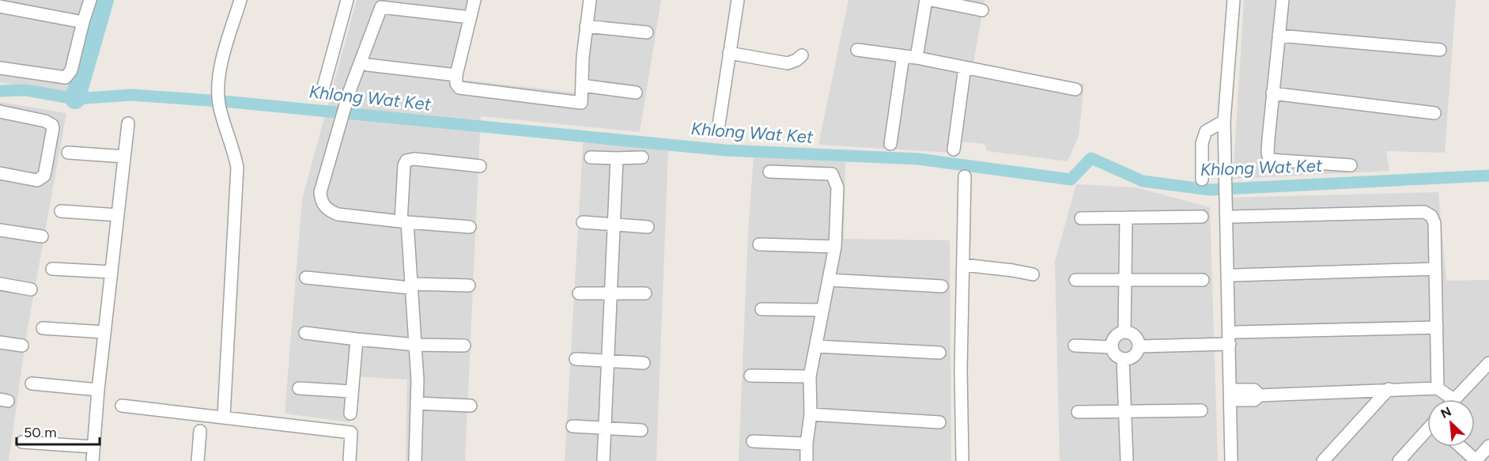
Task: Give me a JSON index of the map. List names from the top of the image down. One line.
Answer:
{"water":["Khlong Wat Ket"],"scale_bar":"50 m","north":"top left"}
